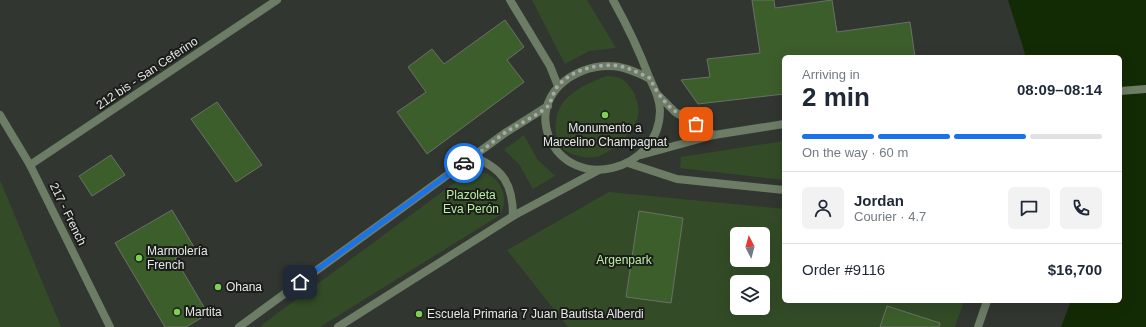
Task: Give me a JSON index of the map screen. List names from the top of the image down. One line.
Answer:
{"streets":{"street":["212 bis - San Ceferino","217 - French"]},"crossings":[["212 bis - San Ceferino","217 - French"]],"parks":["Plazoleta Eva Perón","Argenpark"],"places":["Monumento a Marcelino Champagnat","Marmolería French","Ohana","Martita","Escuela Primaria 7 Juan Bautista Alberdi"],"north":"top","page":{"heading":["2 min","Arriving in","08:09–08:14"],"panel":["Jordan","Courier · 4.7","Order #9116","$16,700"],"bar":"On the way · 60 m"}}
